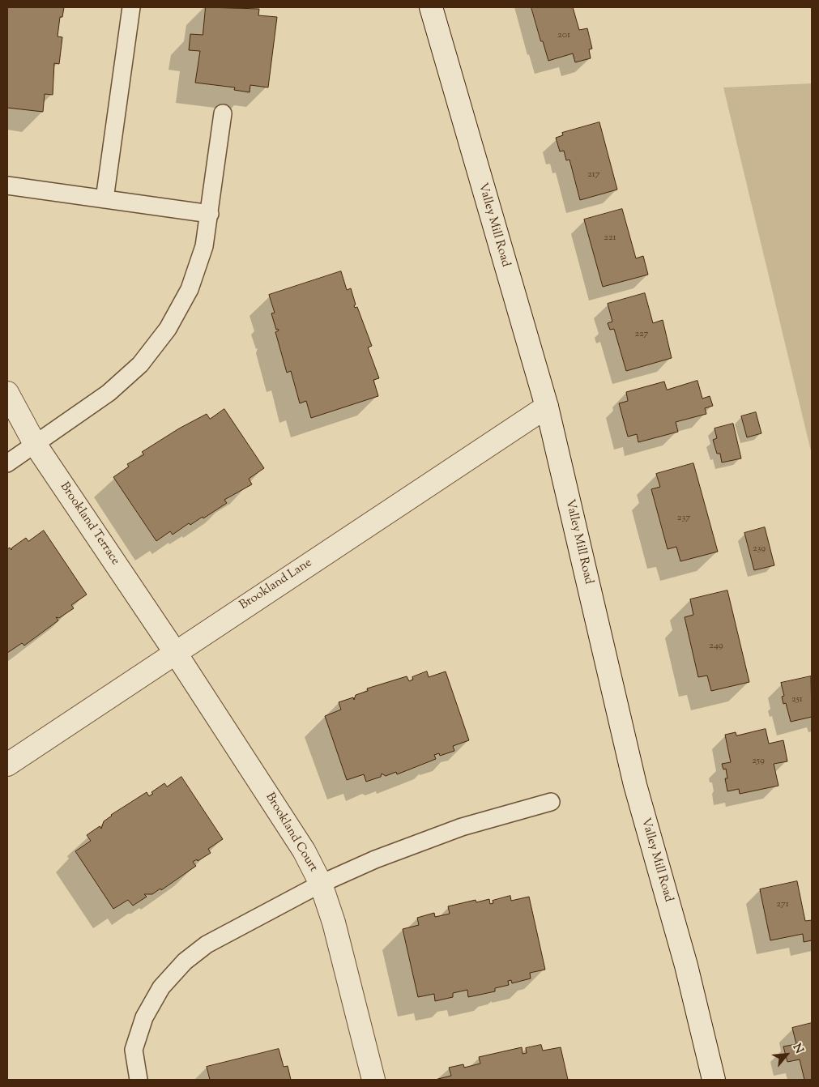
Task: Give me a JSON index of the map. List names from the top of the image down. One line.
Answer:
{"streets":{"street":["Valley Mill Road","Brookland Terrace","Brookland Lane","Brookland Court"]},"crossings":[["Valley Mill Road","Brookland Lane"],["Brookland Terrace","Brookland Lane"],["Brookland Terrace","Brookland Court"],["Brookland Lane","Brookland Court"]],"house_numbers":["201","217","221","227","237","239","249","251","259","271"],"north":"top right"}
